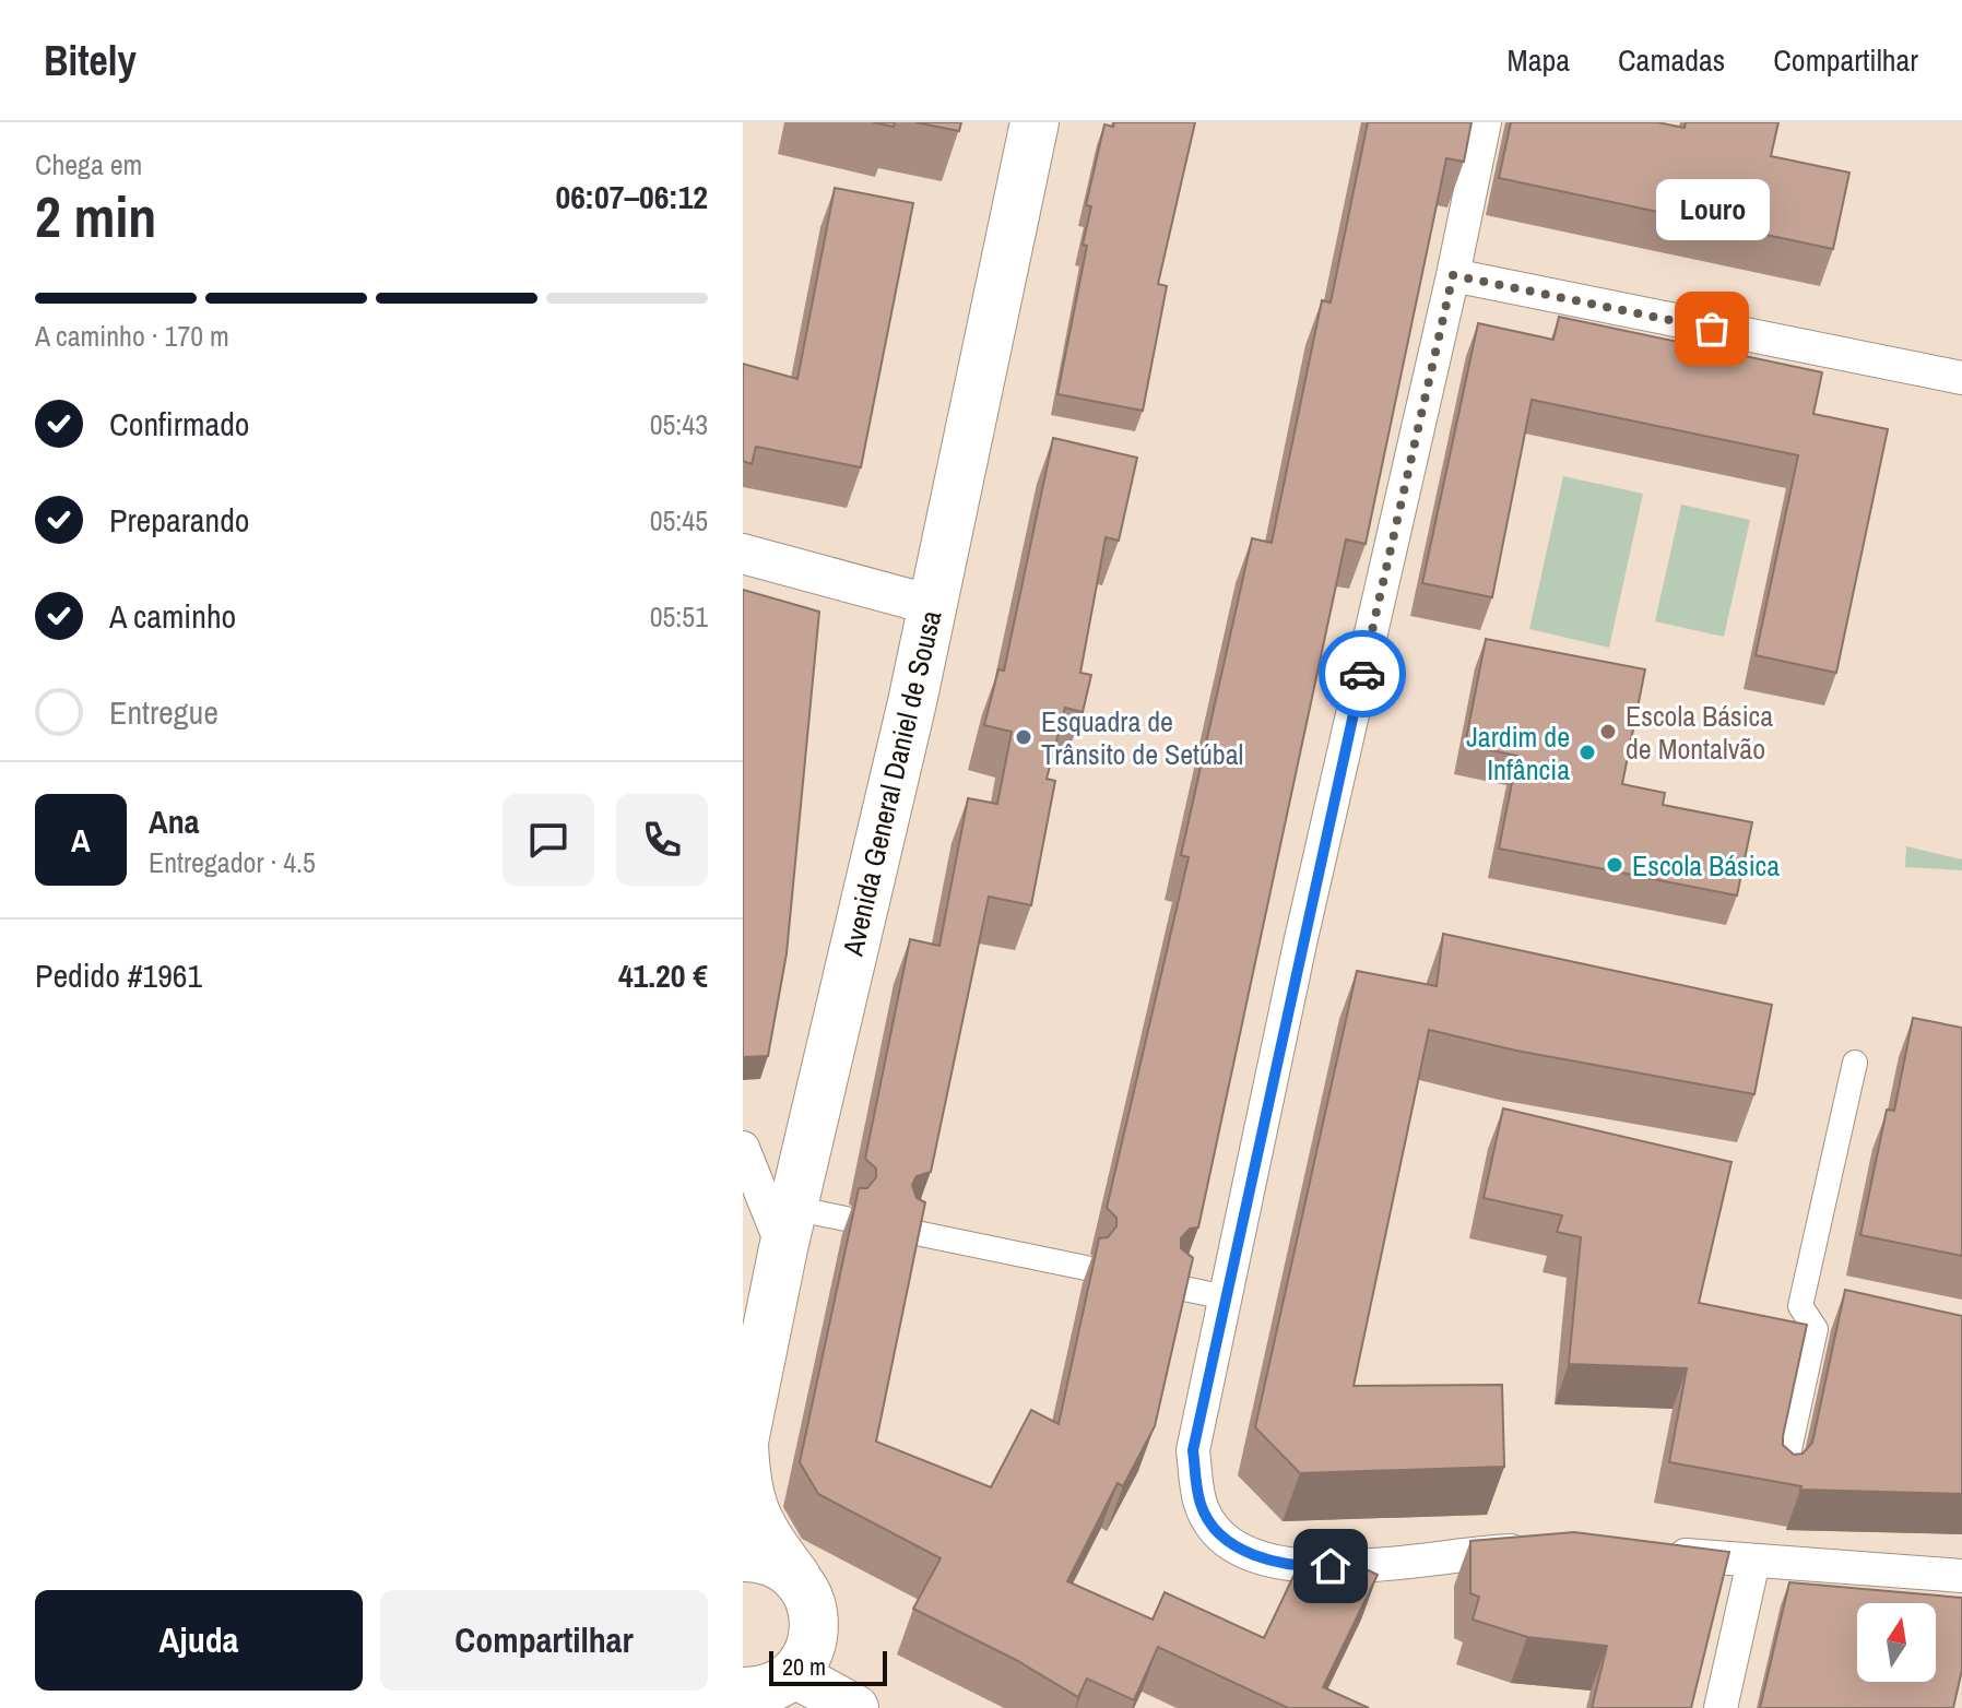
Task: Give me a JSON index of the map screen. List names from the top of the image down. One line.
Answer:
{"streets":{"main road":["Avenida General Daniel de Sousa"]},"places":["Louro","Escola Básica de Montalvão","Esquadra de Trânsito de Setúbal","Jardim de Infância","Escola Básica"],"scale_bar":"20 m","north":"top","page":{"header":"Bitely","nav":["Mapa","Camadas","Compartilhar"],"heading":["2 min","Chega em","06:07–06:12"],"panel":["Ana","Entregador · 4.5","Pedido #1961","41.20 €"],"bubble":"Louro","bar":"A caminho · 170 m","list":[["Confirmado","05:43"],["Preparando","05:45"],["A caminho","05:51"],"Entregue"],"round":"A","buttons":["Ajuda","Compartilhar"],"scale":"20 m"}}
